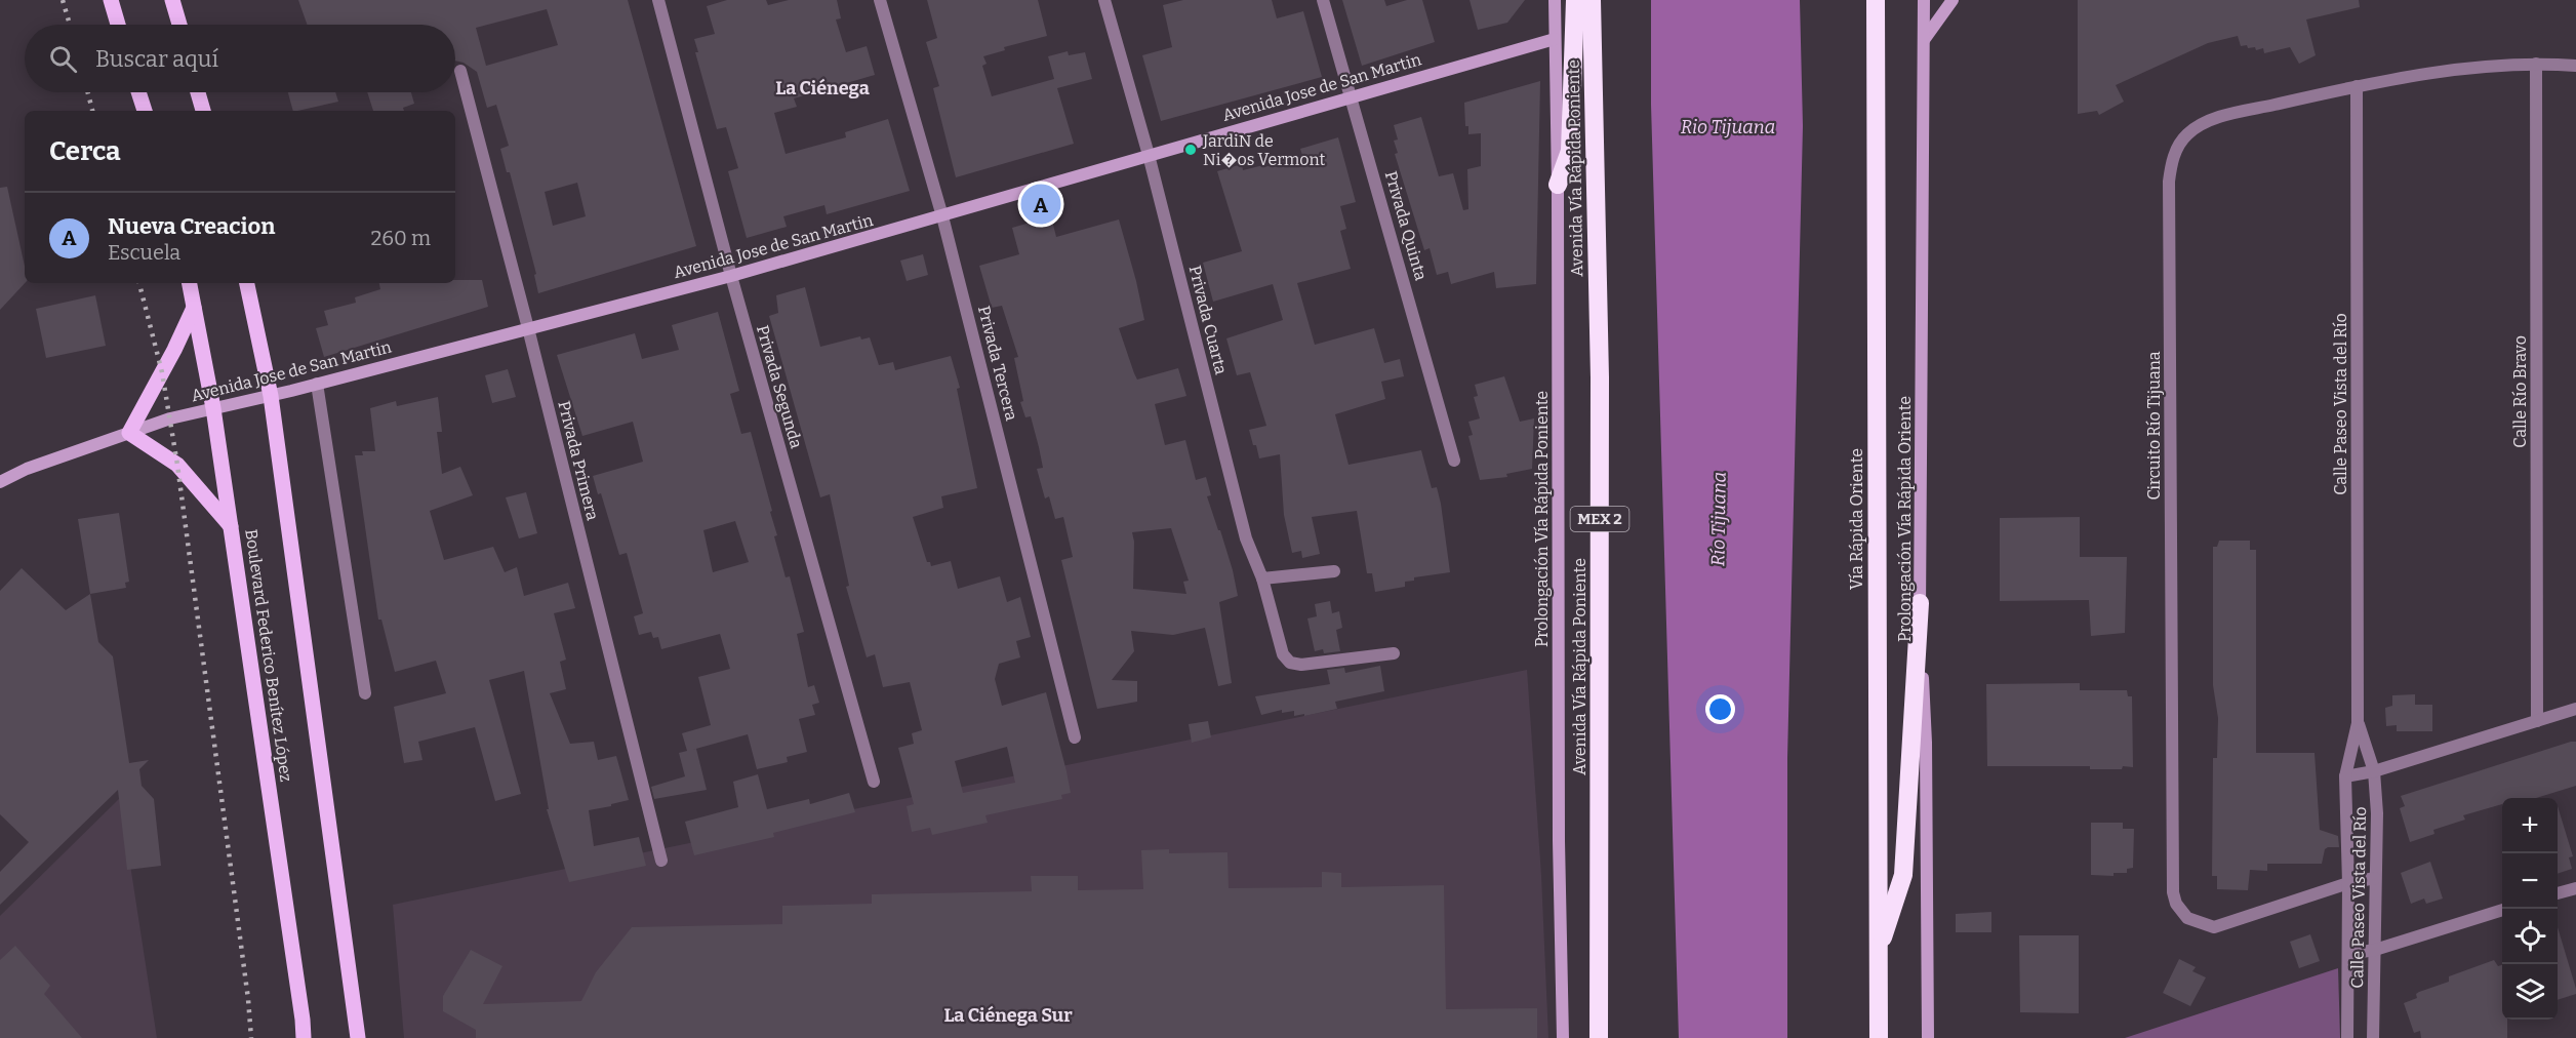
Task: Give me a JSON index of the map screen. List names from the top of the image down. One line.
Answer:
{"streets":{"highway":["Avenida Vía Rápida Poniente","MEX 2","Vía Rápida Oriente"],"main road":["Avenida Jose de San Martin","Prolongación Vía Rápida Poniente","Prolongación Vía Rápida Oriente","Boulevard Federico Benítez López"],"street":["Privada Quinta","Privada Cuarta","Privada Tercera","Privada Segunda","Calle Río Bravo","Calle Paseo Vista del Río","Circuito Río Tijuana","Privada Primera"]},"crossings":[["Avenida Jose de San Martin","Privada Quinta"],["Avenida Jose de San Martin","Privada Cuarta"],["Avenida Jose de San Martin","Privada Tercera"],["Avenida Jose de San Martin","Privada Segunda"],["Avenida Jose de San Martin","Privada Primera"],["Avenida Jose de San Martin","Prolongación Vía Rápida Poniente"],["Avenida Jose de San Martin","Boulevard Federico Benítez López"],["Calle Río Bravo","Circuito Río Tijuana"],["Calle Paseo Vista del Río","Circuito Río Tijuana"]],"districts":["La Ciénega","La Ciénega Sur"],"water":["Rio Tijuana","Río Tijuana"],"places":["JardiN de Ni�os Vermont"],"page":{"search":"Buscar aquí","heading":"Cerca","pins":"A","list":[{"mark":"A","name":"Nueva Creacion","note":"Escuela","value":"260 m"}],"map_buttons":["+","−"]}}
